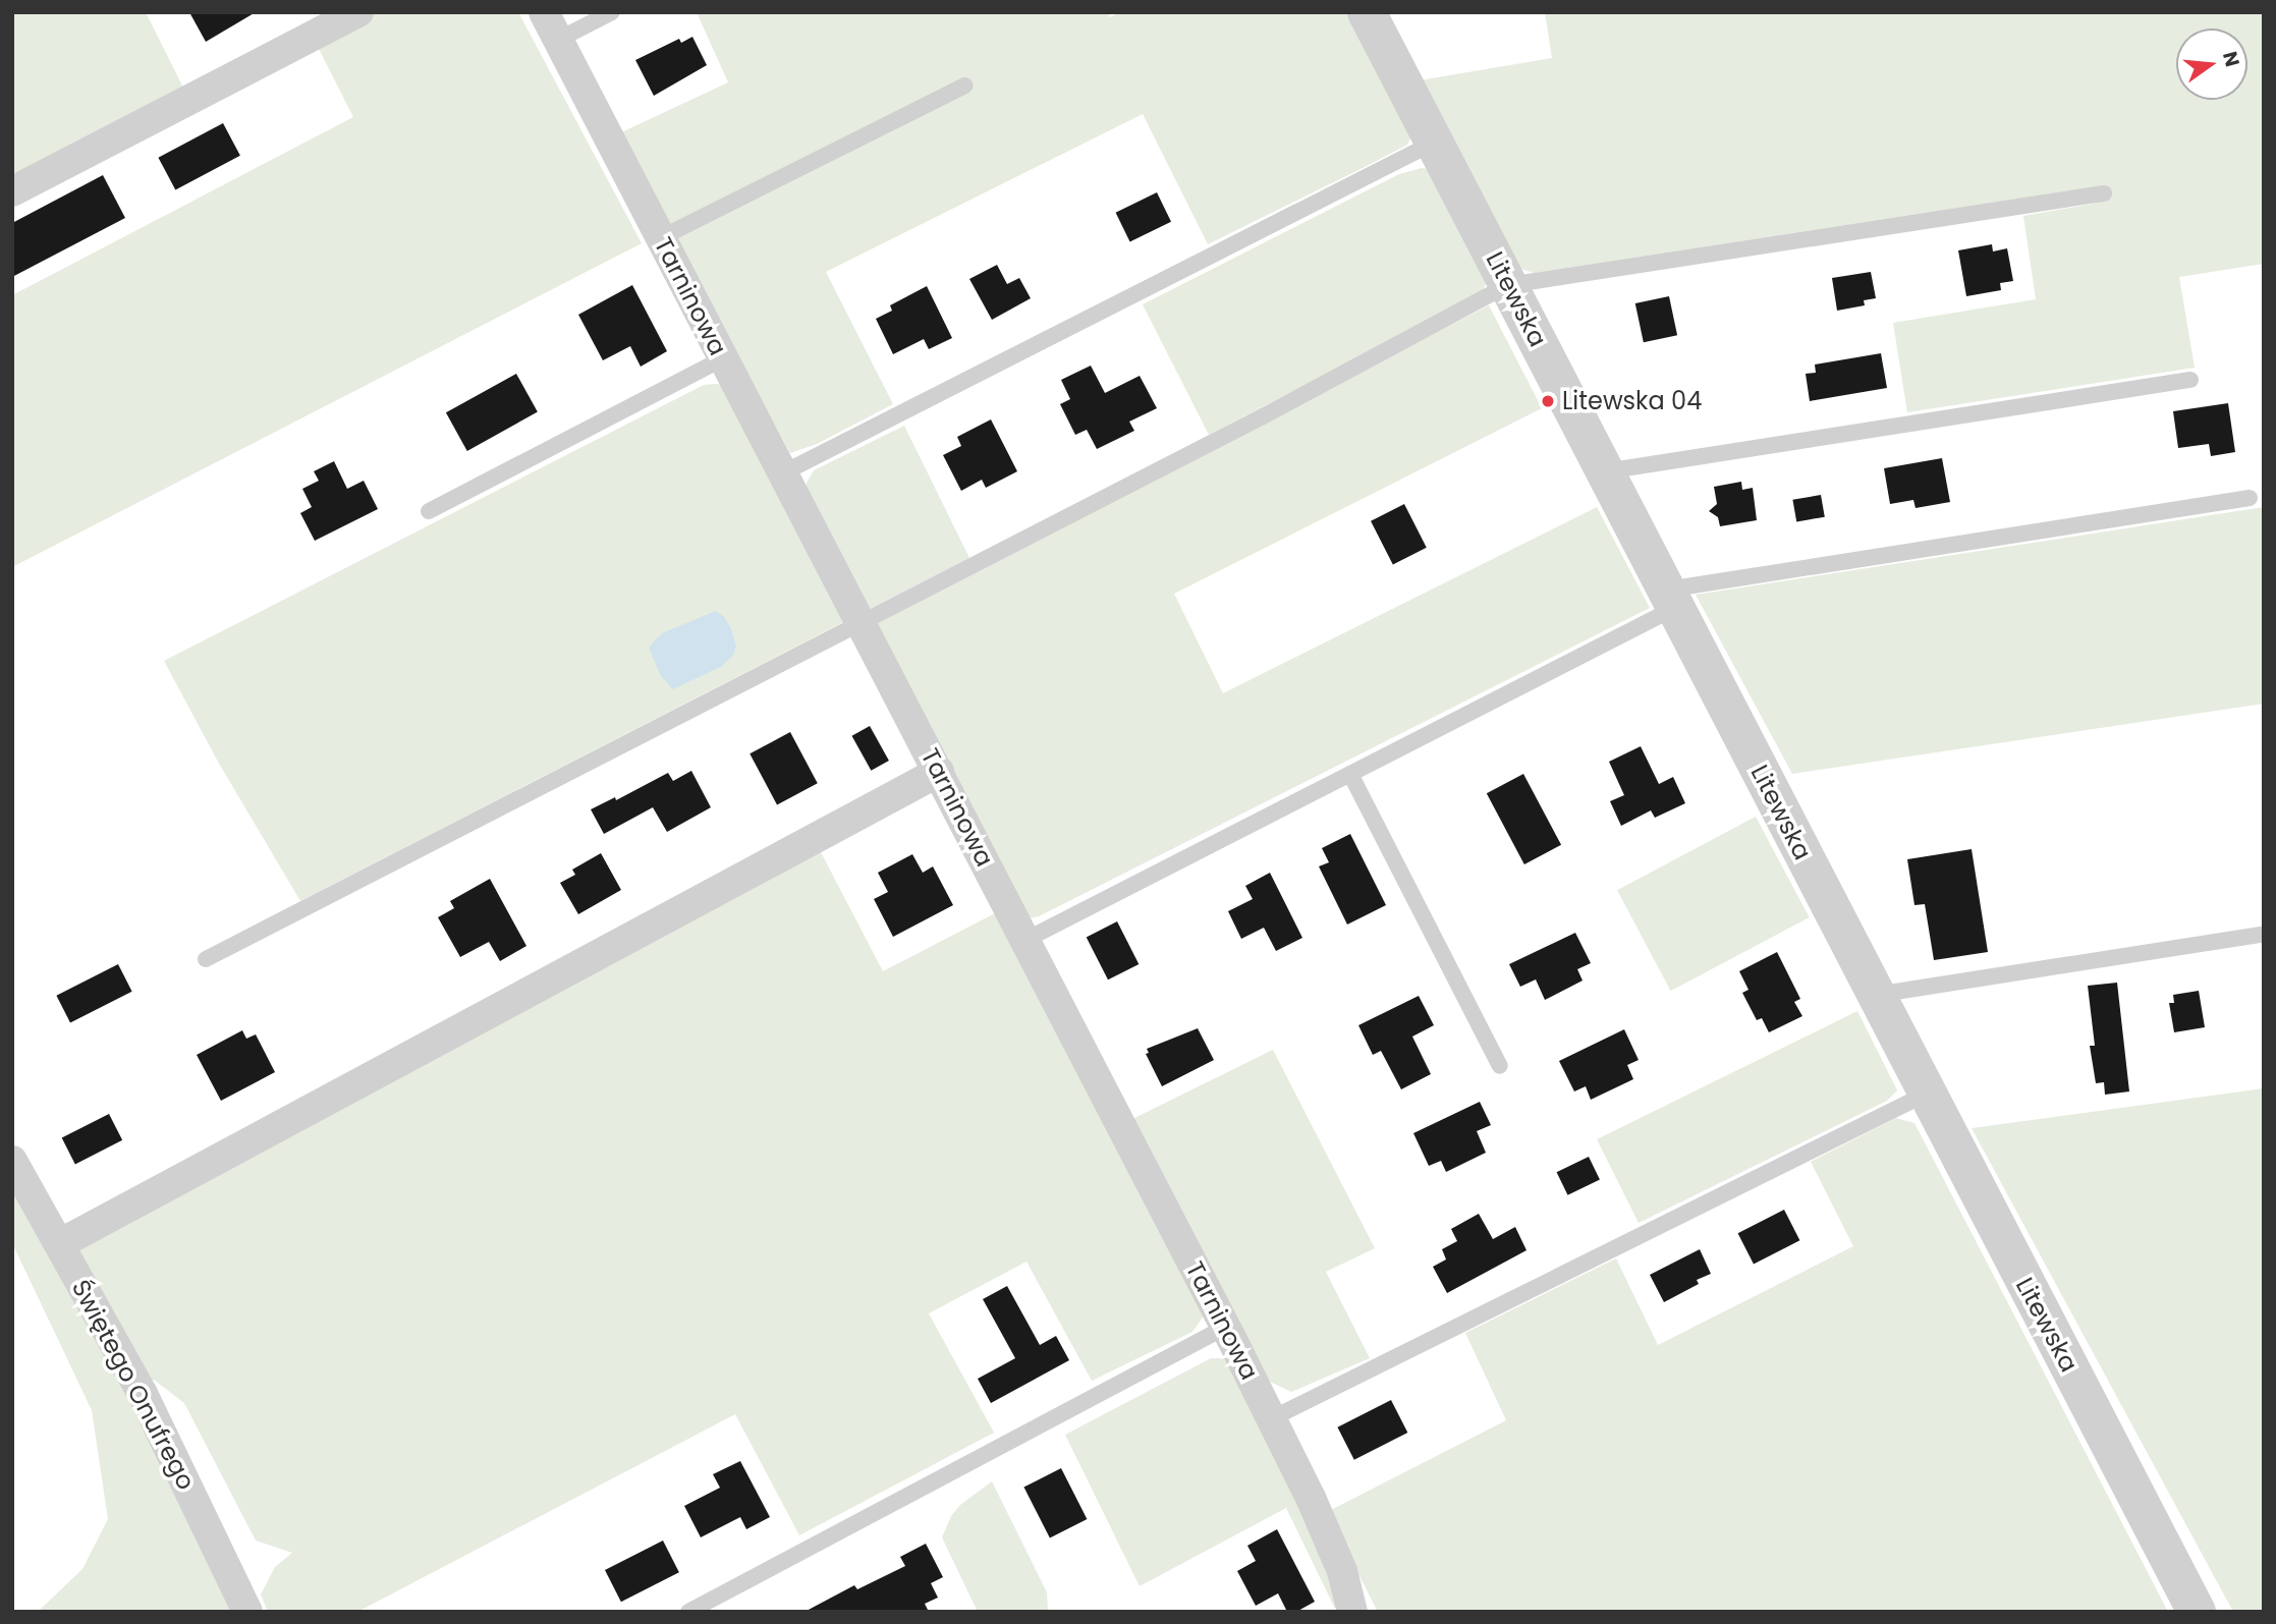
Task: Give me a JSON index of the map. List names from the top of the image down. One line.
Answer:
{"streets":{"street":["Tarninowa","Litewska","Świętego Onufrego"]},"places":["Litewska 04"],"north":"right"}
